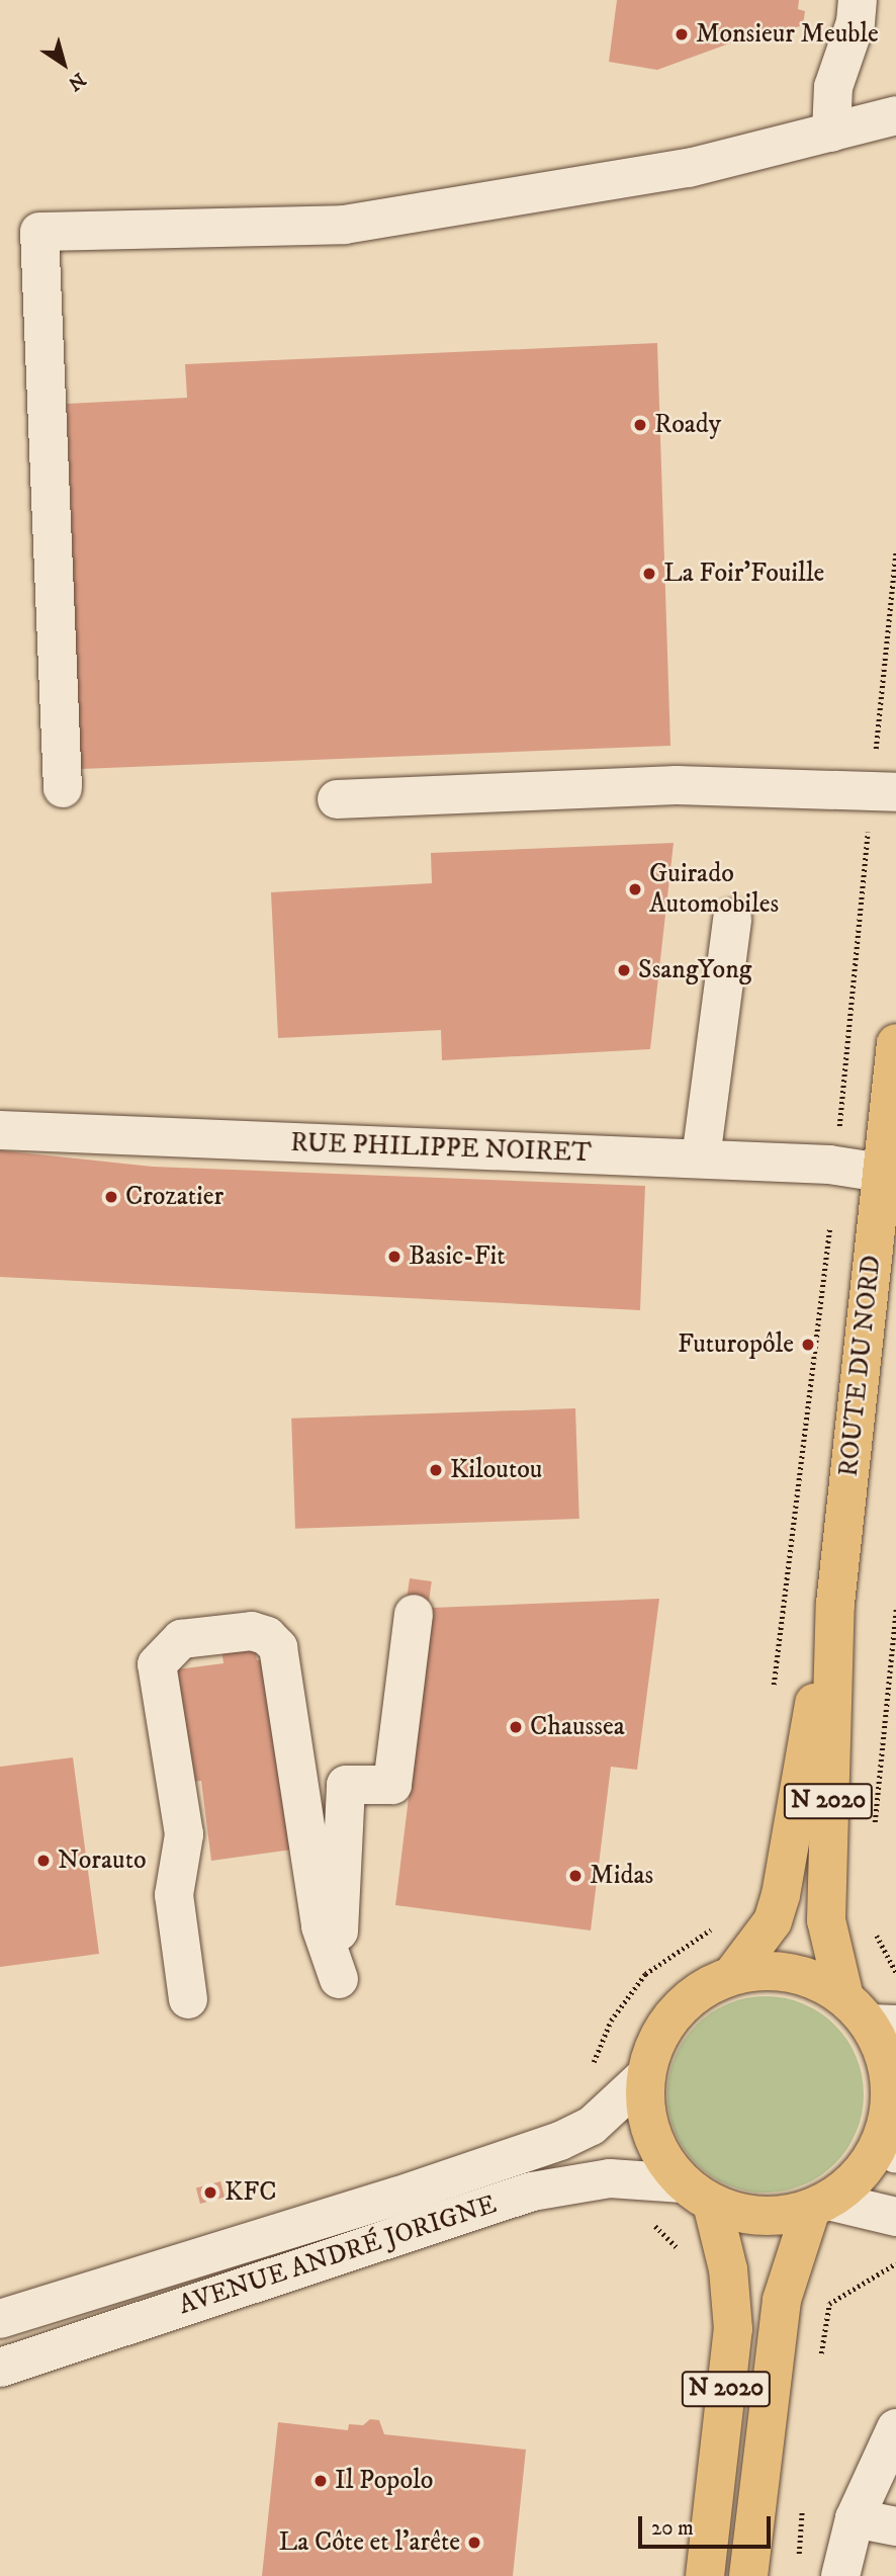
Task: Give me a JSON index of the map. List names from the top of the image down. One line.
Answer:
{"streets":{"main road":["ROUTE DU NORD","N 2020"],"street":["RUE PHILIPPE NOIRET","AVENUE ANDRÉ JORIGNE"]},"crossings":[["RUE PHILIPPE NOIRET","ROUTE DU NORD"],["ROUTE DU NORD","N 2020"],["ROUTE DU NORD","AVENUE ANDRÉ JORIGNE"],["N 2020","AVENUE ANDRÉ JORIGNE"]],"places":["Monsieur Meuble","Roady","La Foir'Fouille","Guirado Automobiles","SsangYong","Crozatier","Basic-Fit","Futuropôle","Kiloutou","Chaussea","Norauto","Midas","KFC","Il Popolo","La Côte et l'arête"],"scale_bar":"20 m","north":"bottom right"}
